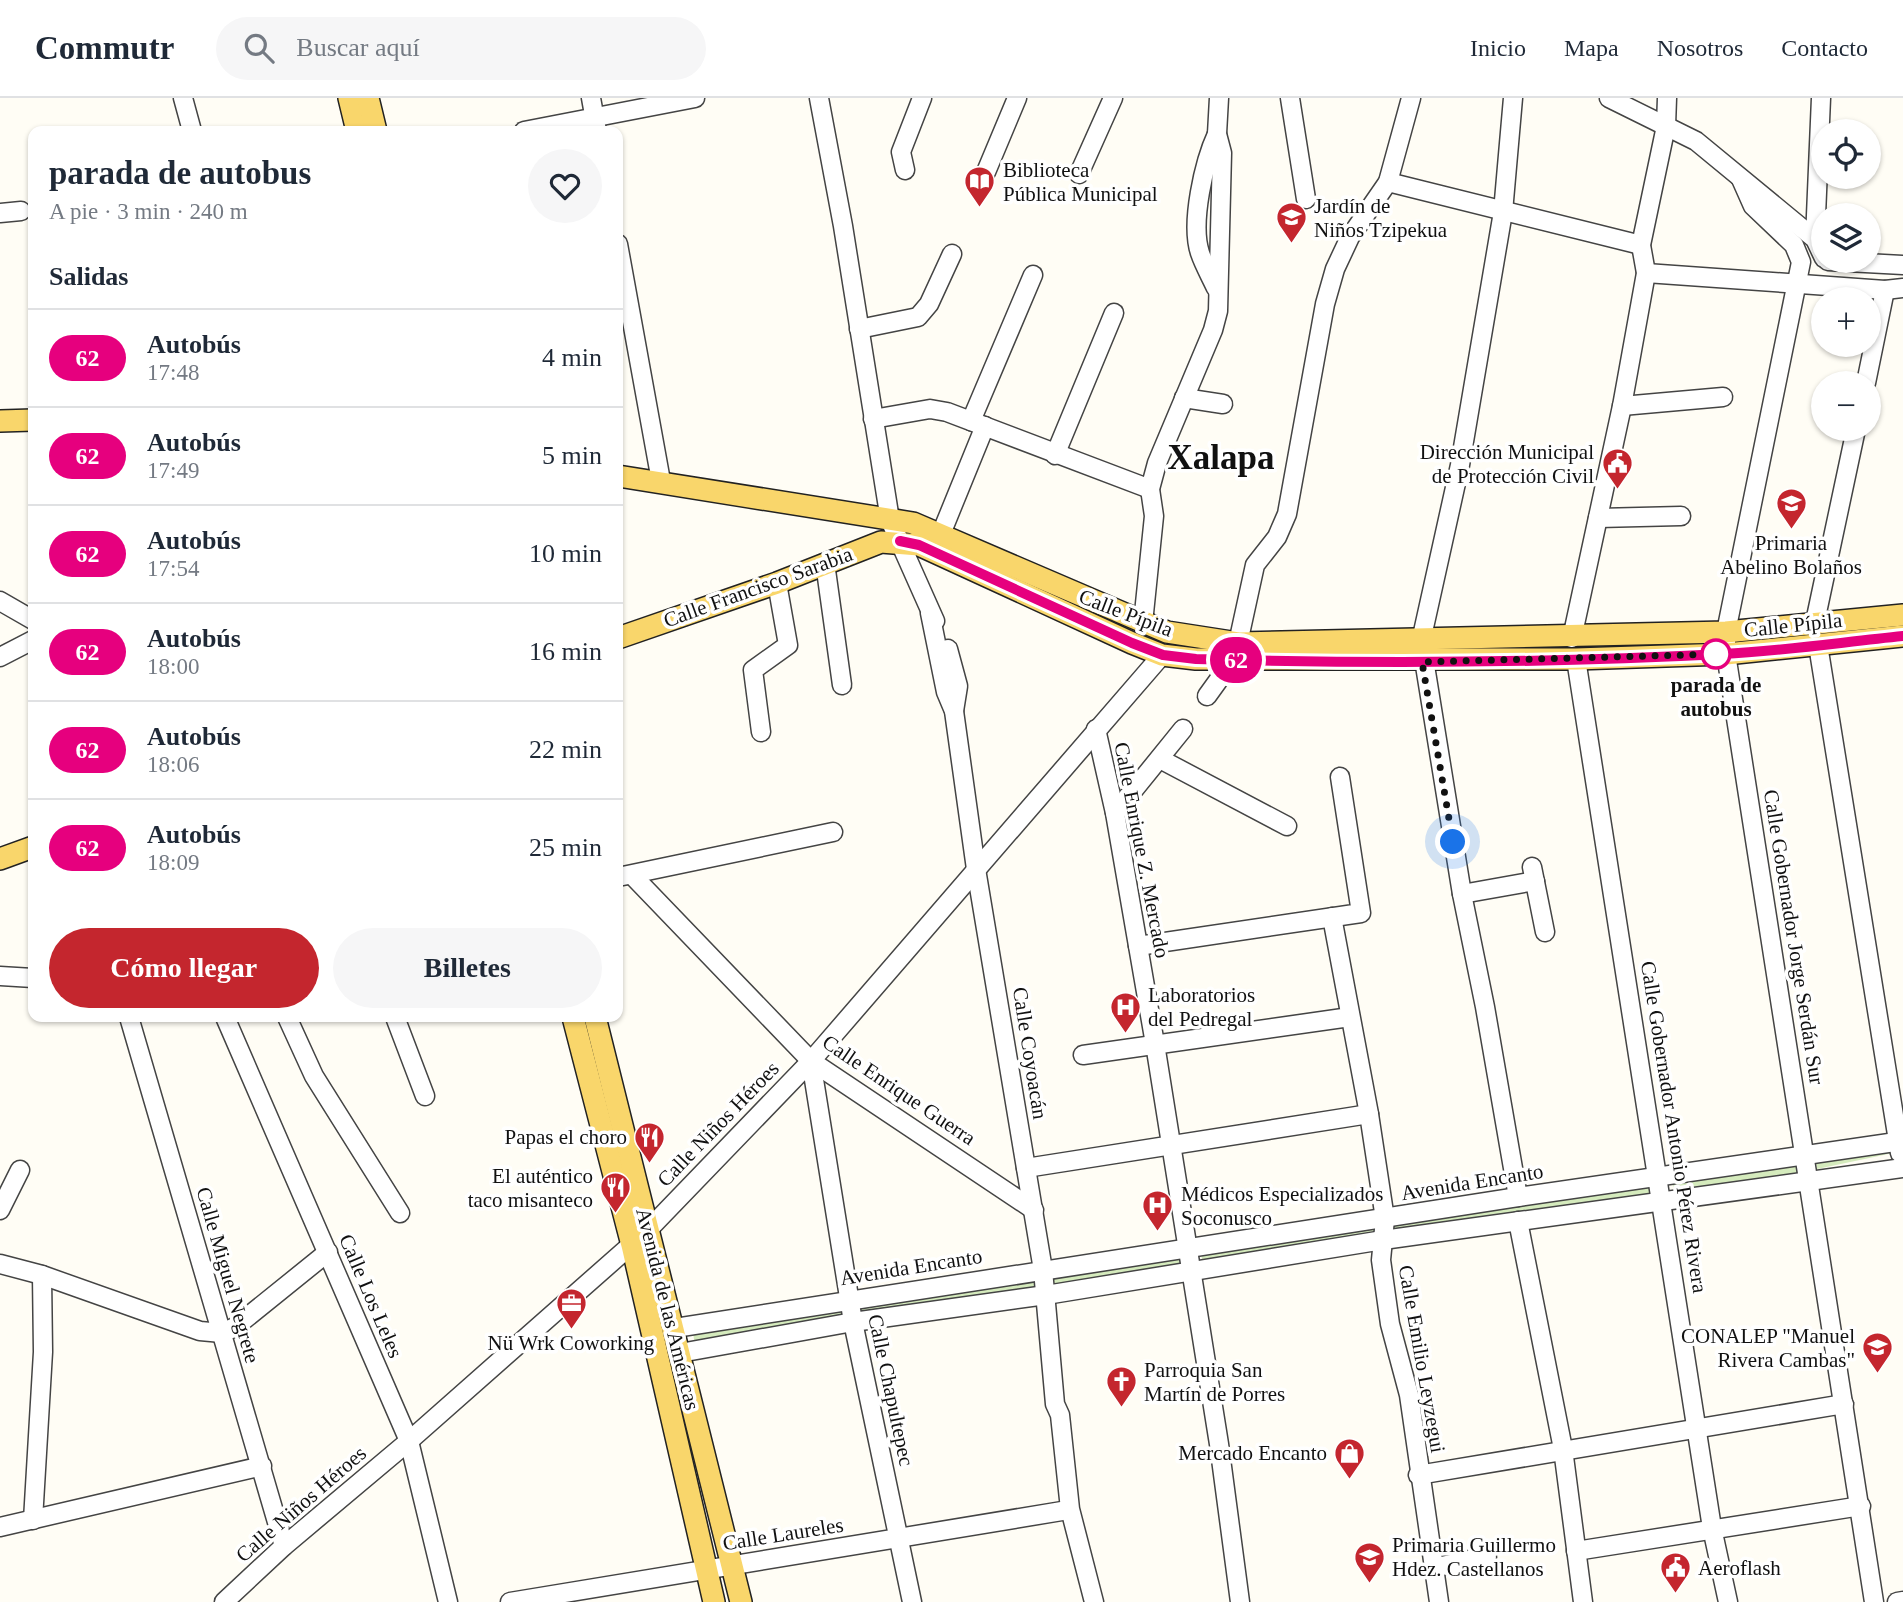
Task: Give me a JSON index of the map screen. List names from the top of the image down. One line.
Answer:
{"streets":{"main road":["Calle Francisco Sarabia","Calle Pípila","Avenida de las Américas"],"street":["Calle Enrique Z. Mercado","Calle Gobernador Jorge Serdán Sur","Calle Coyoacán","Calle Enrique Guerra","Calle Niños Héroes","Calle Gobernador Antonio Pérez Rivera","Avenida Encanto","Calle Miguel Negrete","Calle Los Leles","Calle Emilio Leyzegui","Calle Chapultepec","Calle Laureles"]},"crossings":[["Calle Francisco Sarabia","Calle Pípila"],["Calle Francisco Sarabia","Calle Coyoacán"],["Calle Pípila","Calle Gobernador Jorge Serdán Sur"],["Calle Pípila","Calle Coyoacán"],["Calle Pípila","Calle Niños Héroes"],["Calle Pípila","Calle Gobernador Antonio Pérez Rivera"],["Calle Enrique Z. Mercado","Calle Niños Héroes"],["Calle Enrique Z. Mercado","Avenida Encanto"],["Calle Gobernador Jorge Serdán Sur","Avenida Encanto"],["Calle Coyoacán","Calle Enrique Guerra"],["Calle Coyoacán","Calle Niños Héroes"],["Calle Coyoacán","Avenida Encanto"],["Calle Coyoacán","Calle Laureles"],["Calle Enrique Guerra","Calle Niños Héroes"],["Calle Enrique Guerra","Calle Chapultepec"],["Calle Niños Héroes","Calle Miguel Negrete"],["Calle Niños Héroes","Calle Los Leles"],["Calle Niños Héroes","Avenida de las Américas"],["Calle Niños Héroes","Calle Chapultepec"],["Calle Gobernador Antonio Pérez Rivera","Avenida Encanto"],["Avenida Encanto","Avenida de las Américas"],["Avenida Encanto","Calle Emilio Leyzegui"],["Avenida Encanto","Calle Chapultepec"],["Avenida de las Américas","Calle Laureles"],["Calle Chapultepec","Calle Laureles"]],"districts":["Xalapa"],"places":{"library":["Biblioteca Pública Municipal"],"school or university":["Jardín de Niños Tzipekua","Primaria Abelino Bolaños","CONALEP \"Manuel Rivera Cambas\"","Primaria Guillermo Hdez. Castellanos"],"public building":["Dirección Municipal de Protección Civil","Aeroflash"],"other":["parada de autobus"],"hospital":["Laboratorios del Pedregal","Médicos Especializados Soconusco"],"restaurant":["Papas el choro","El auténtico taco misanteco"],"office":["Nü Wrk Coworking"],"church":["Parroquia San Martín de Porres"],"shop":["Mercado Encanto"]},"lines":["bus line 62"],"page":{"header":"Commutr","search":"Buscar aquí","nav":["Inicio","Mapa","Nosotros","Contacto"],"on_map":"62","map_buttons":["+","−"],"heading":[["parada de autobus","A pie · 3 min · 240 m"],"Salidas"],"list":[{"mark":"62","name":"Autobús","note":"17:48","value":"4 min"},{"mark":"62","name":"Autobús","note":"17:49","value":"5 min"},{"mark":"62","name":"Autobús","note":"17:54","value":"10 min"},{"mark":"62","name":"Autobús","note":"18:00","value":"16 min"},{"mark":"62","name":"Autobús","note":"18:06","value":"22 min"},{"mark":"62","name":"Autobús","note":"18:09","value":"25 min"}],"buttons":["Cómo llegar","Billetes"]}}
